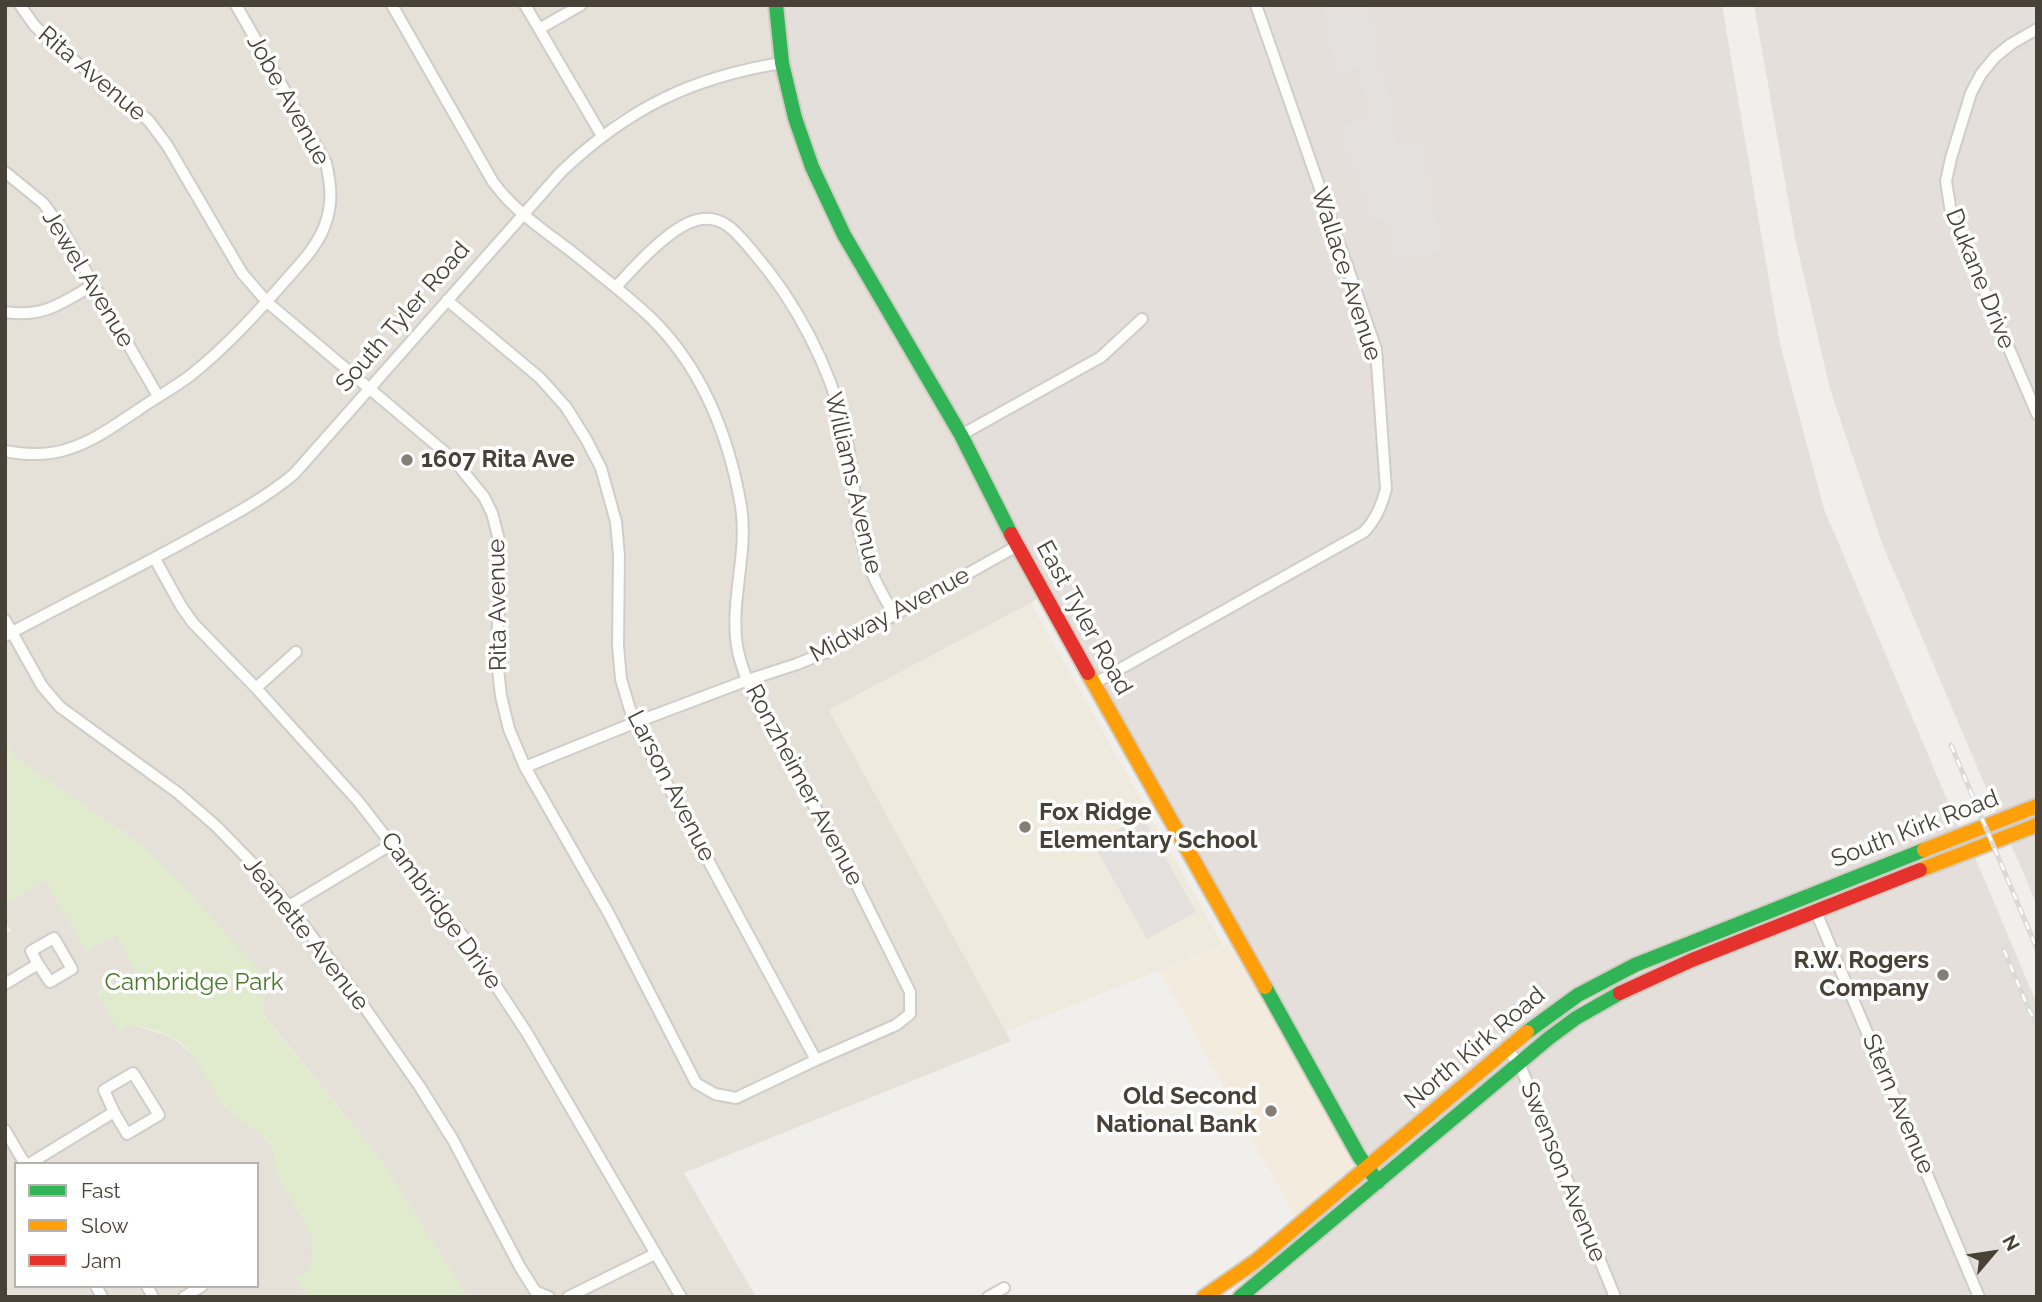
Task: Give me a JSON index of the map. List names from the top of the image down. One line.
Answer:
{"streets":{"main road":["East Tyler Road","South Kirk Road","North Kirk Road"],"street":["Rita Avenue","Jobe Avenue","Wallace Avenue","Jewel Avenue","Dukane Drive","South Tyler Road","Williams Avenue","Midway Avenue","Ronzheimer Avenue","Larson Avenue","Cambridge Drive","Jeanette Avenue","Stern Avenue","Swenson Avenue"]},"crossings":[["Rita Avenue","Jobe Avenue"],["Rita Avenue","South Tyler Road"],["Rita Avenue","Midway Avenue"],["Rita Avenue","Ronzheimer Avenue"],["Rita Avenue","Larson Avenue"],["Jobe Avenue","Jewel Avenue"],["Wallace Avenue","East Tyler Road"],["South Tyler Road","East Tyler Road"],["South Tyler Road","Ronzheimer Avenue"],["South Tyler Road","Larson Avenue"],["South Tyler Road","Cambridge Drive"],["South Tyler Road","Jeanette Avenue"],["Williams Avenue","Midway Avenue"],["Williams Avenue","Ronzheimer Avenue"],["Midway Avenue","East Tyler Road"],["Midway Avenue","Ronzheimer Avenue"],["Midway Avenue","Larson Avenue"],["East Tyler Road","North Kirk Road"],["Ronzheimer Avenue","Larson Avenue"],["South Kirk Road","North Kirk Road"],["South Kirk Road","Stern Avenue"],["North Kirk Road","Stern Avenue"],["North Kirk Road","Swenson Avenue"]],"parks":["Cambridge Park"],"places":["1607 Rita Ave","Fox Ridge Elementary School","R.W. Rogers Company","Old Second National Bank"],"legend":["Fast","Slow","Jam"],"north":"top right"}
